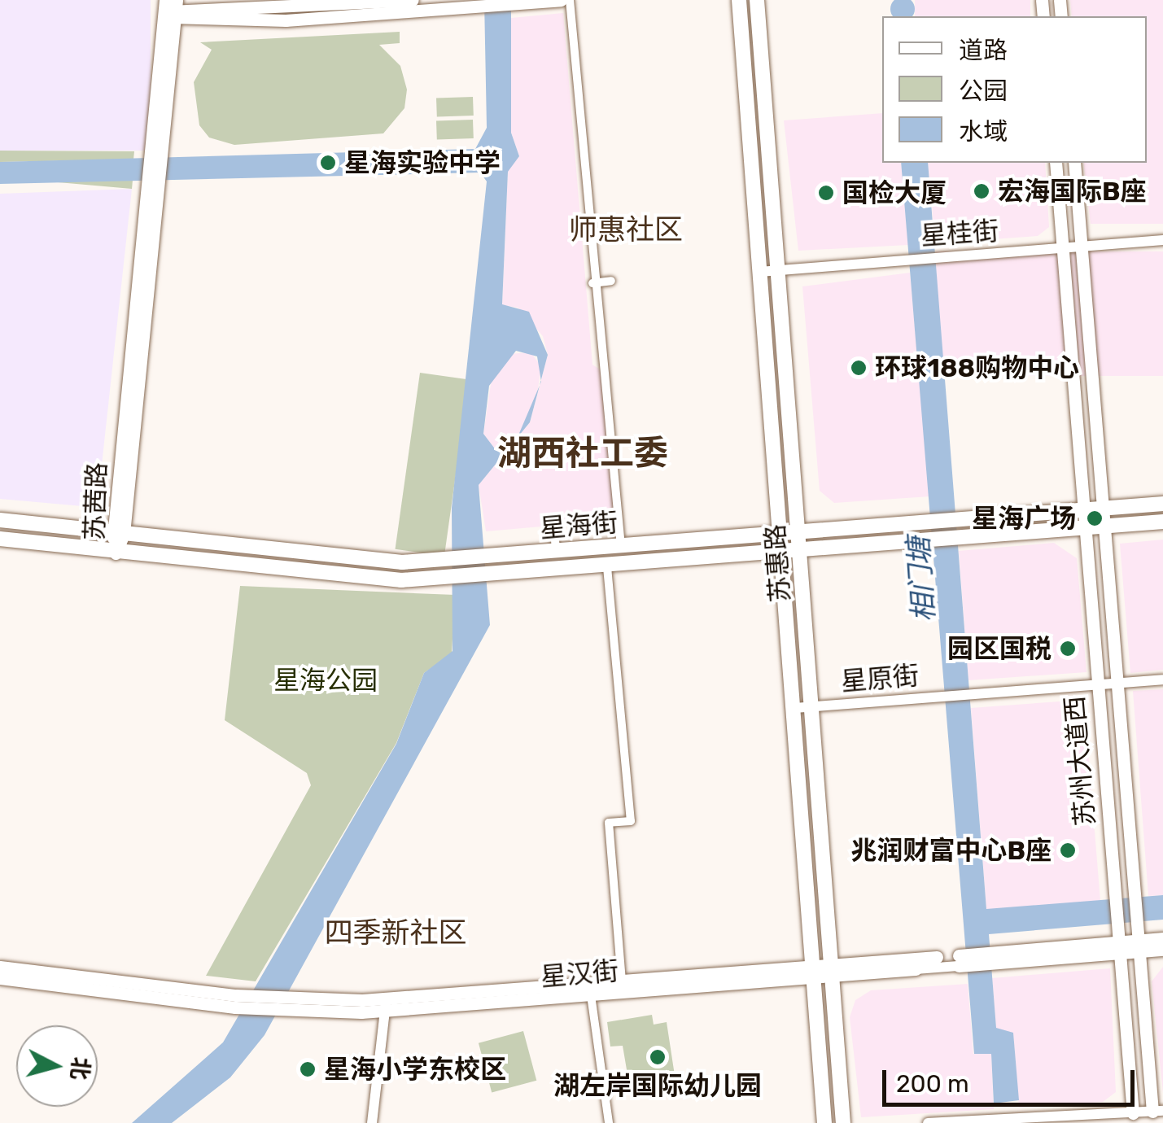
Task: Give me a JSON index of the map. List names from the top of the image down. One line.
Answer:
{"streets":{"main road":["苏茜路","星海街","苏惠路","苏州大道西","星汉街"],"street":["星桂街","星原街"]},"crossings":[["星桂街","苏惠路"],["星桂街","苏州大道西"],["苏茜路","星海街"],["星海街","苏惠路"],["星海街","苏州大道西"],["苏惠路","星原街"],["苏惠路","星汉街"],["星原街","苏州大道西"],["苏州大道西","星汉街"]],"districts":["师惠社区","湖西社工委","四季新社区"],"water":["相门塘"],"parks":["星海公园"],"places":["星海实验中学","宏海国际B座","国检大厦","环球188购物中心","星海广场","园区国税","兆润财富中心B座","湖左岸国际幼儿园","星海小学东校区"],"legend":["道路","公园","水域"],"scale_bar":"200 m","north":"right"}
